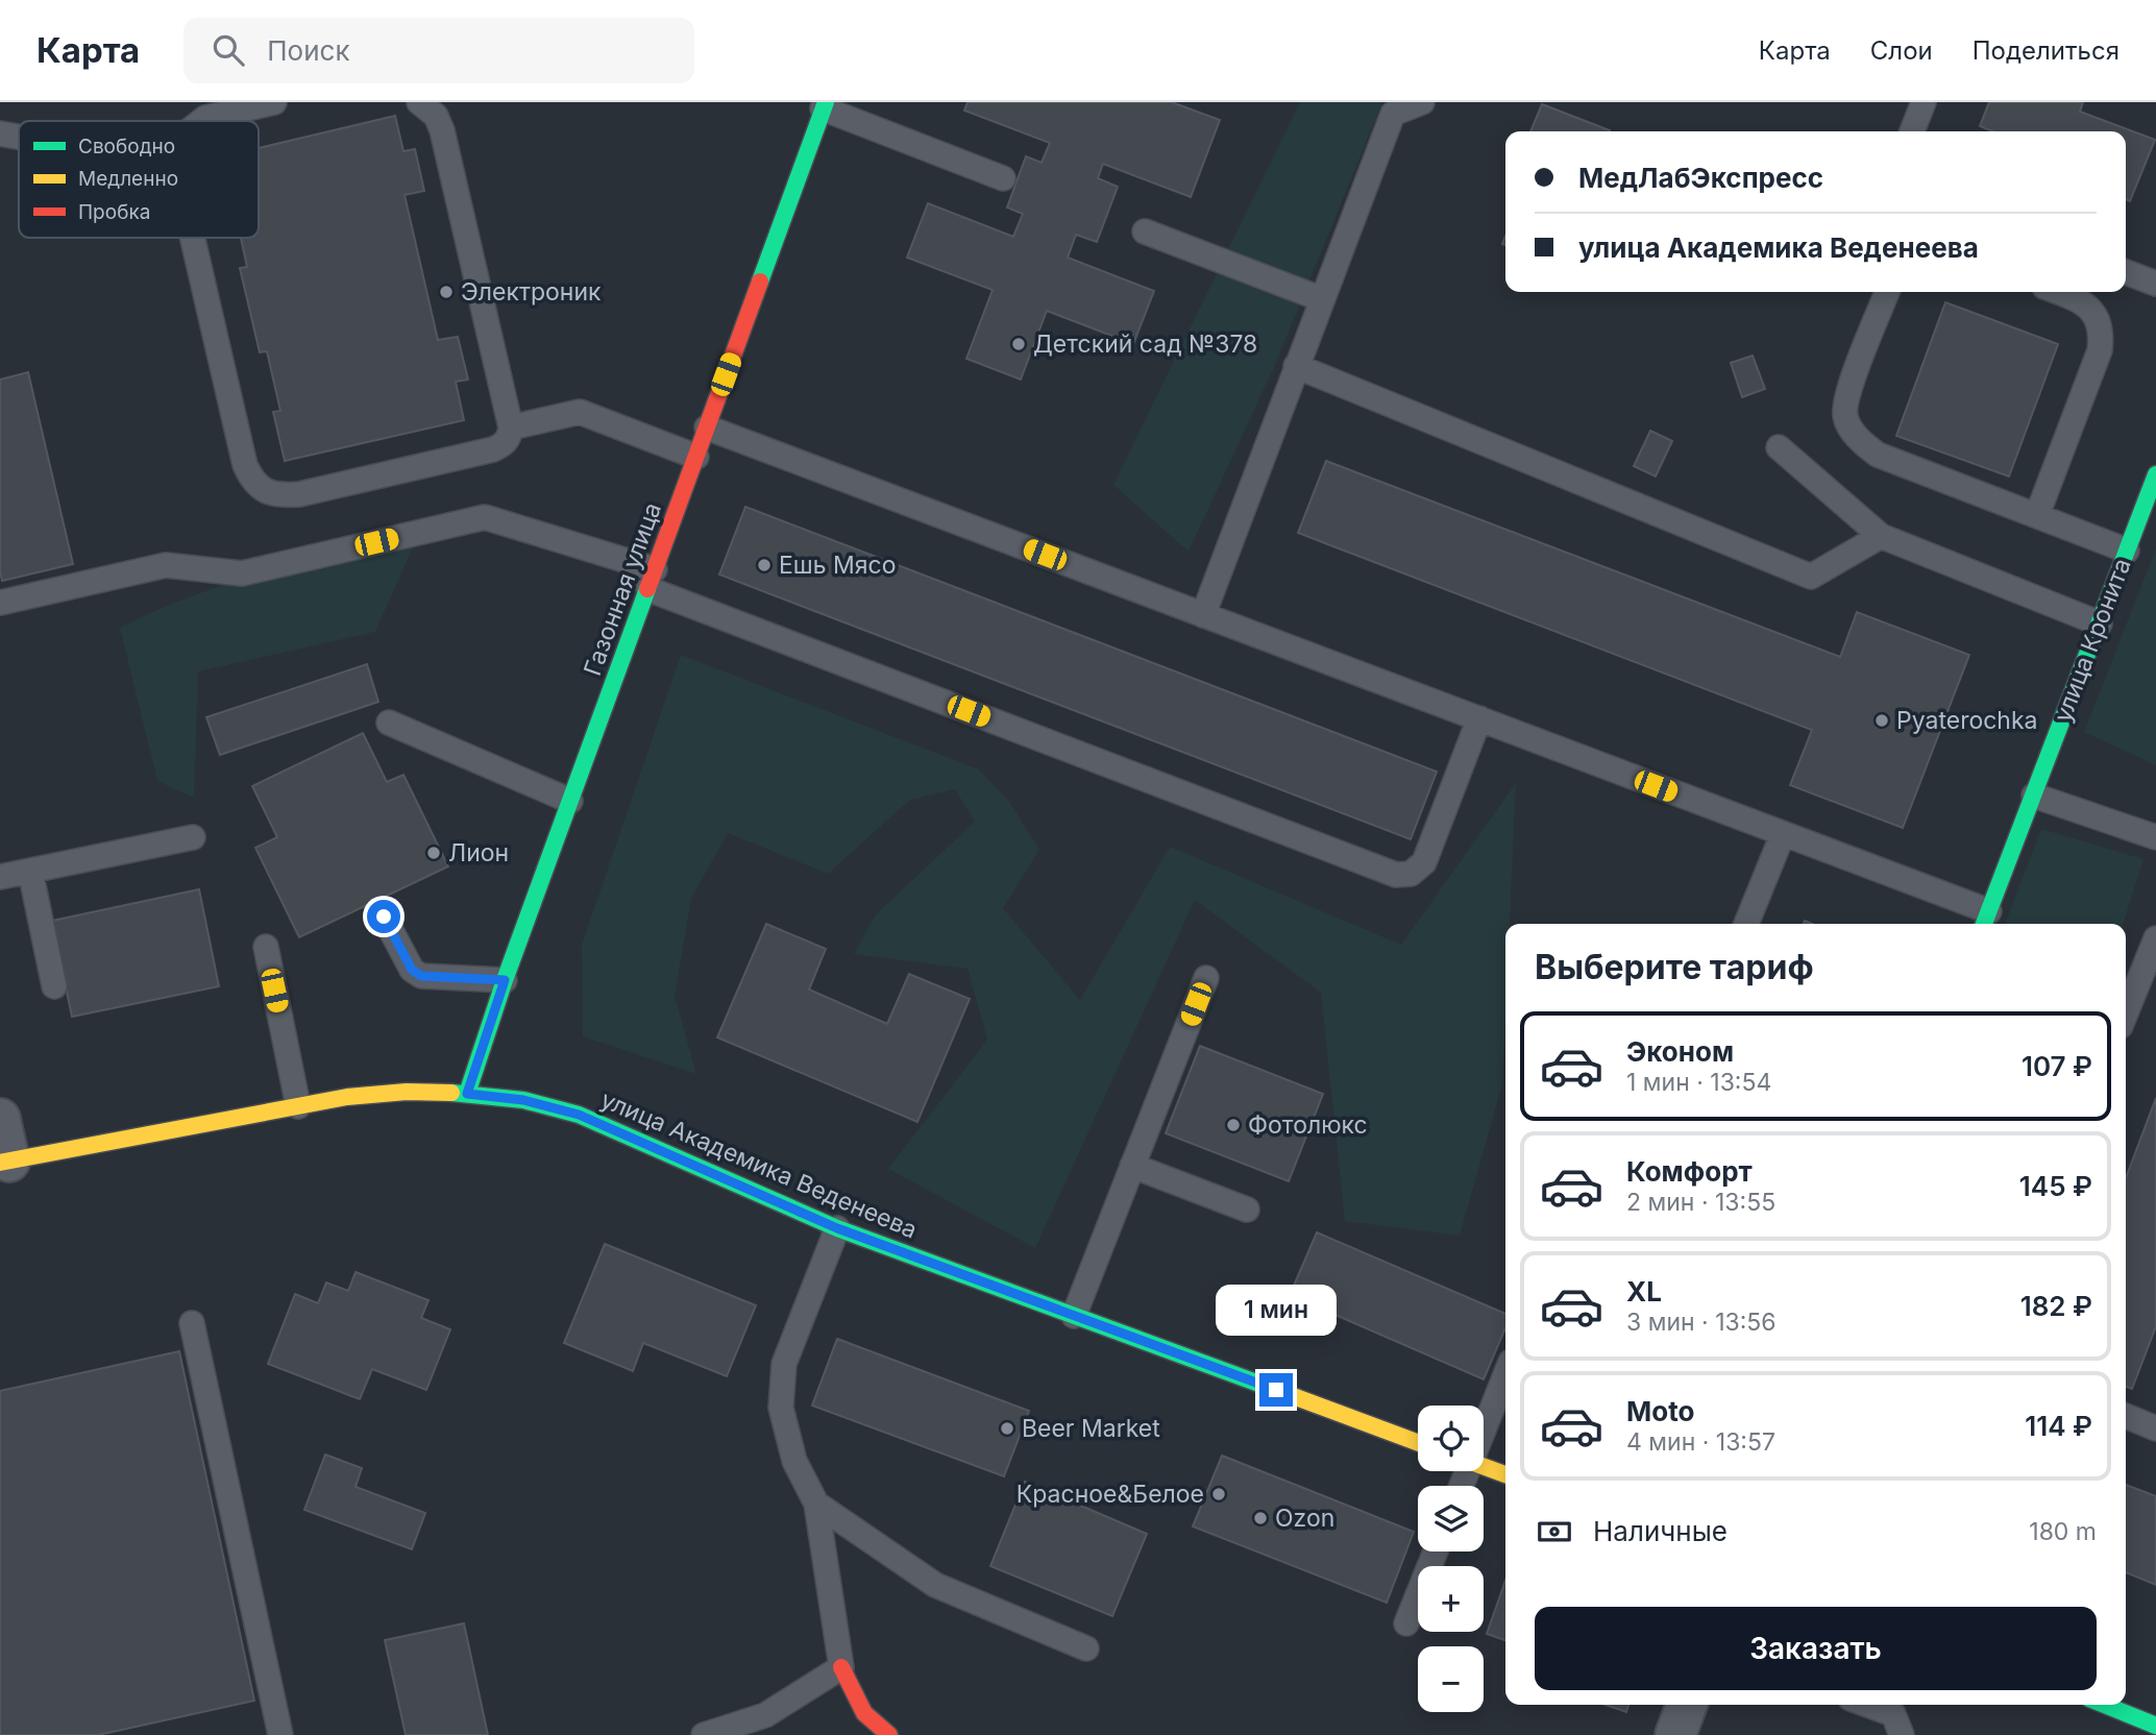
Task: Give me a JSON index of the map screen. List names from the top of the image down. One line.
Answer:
{"streets":{"street":["Газонная улица","улица Кронита","улица Академика Веденеева"]},"crossings":[["Газонная улица","улица Академика Веденеева"]],"places":["Электроник","Детский сад №378","Ешь Мясо","Pyaterochka","Лион","Фотолюкс","Beer Market","Красное&Белое","Ozon"],"legend":["Свободно","Медленно","Пробка"],"page":{"header":"Карта","search":"Поиск","nav":["Карта","Слои","Поделиться"],"banner":["МедЛабЭкспресс","улица Академика Веденеева"],"heading":"Выберите тариф","list":[{"name":"Эконом","note":"1 мин · 13:54","value":"107 ₽"},{"name":"Комфорт","note":"2 мин · 13:55","value":"145 ₽"},{"name":"XL","note":"3 мин · 13:56","value":"182 ₽"},{"name":"Moto","note":"4 мин · 13:57","value":"114 ₽"}],"bubble":"1 мин","map_buttons":["+","−"],"pay":["Наличные","180 m"],"buttons":"Заказать"}}
